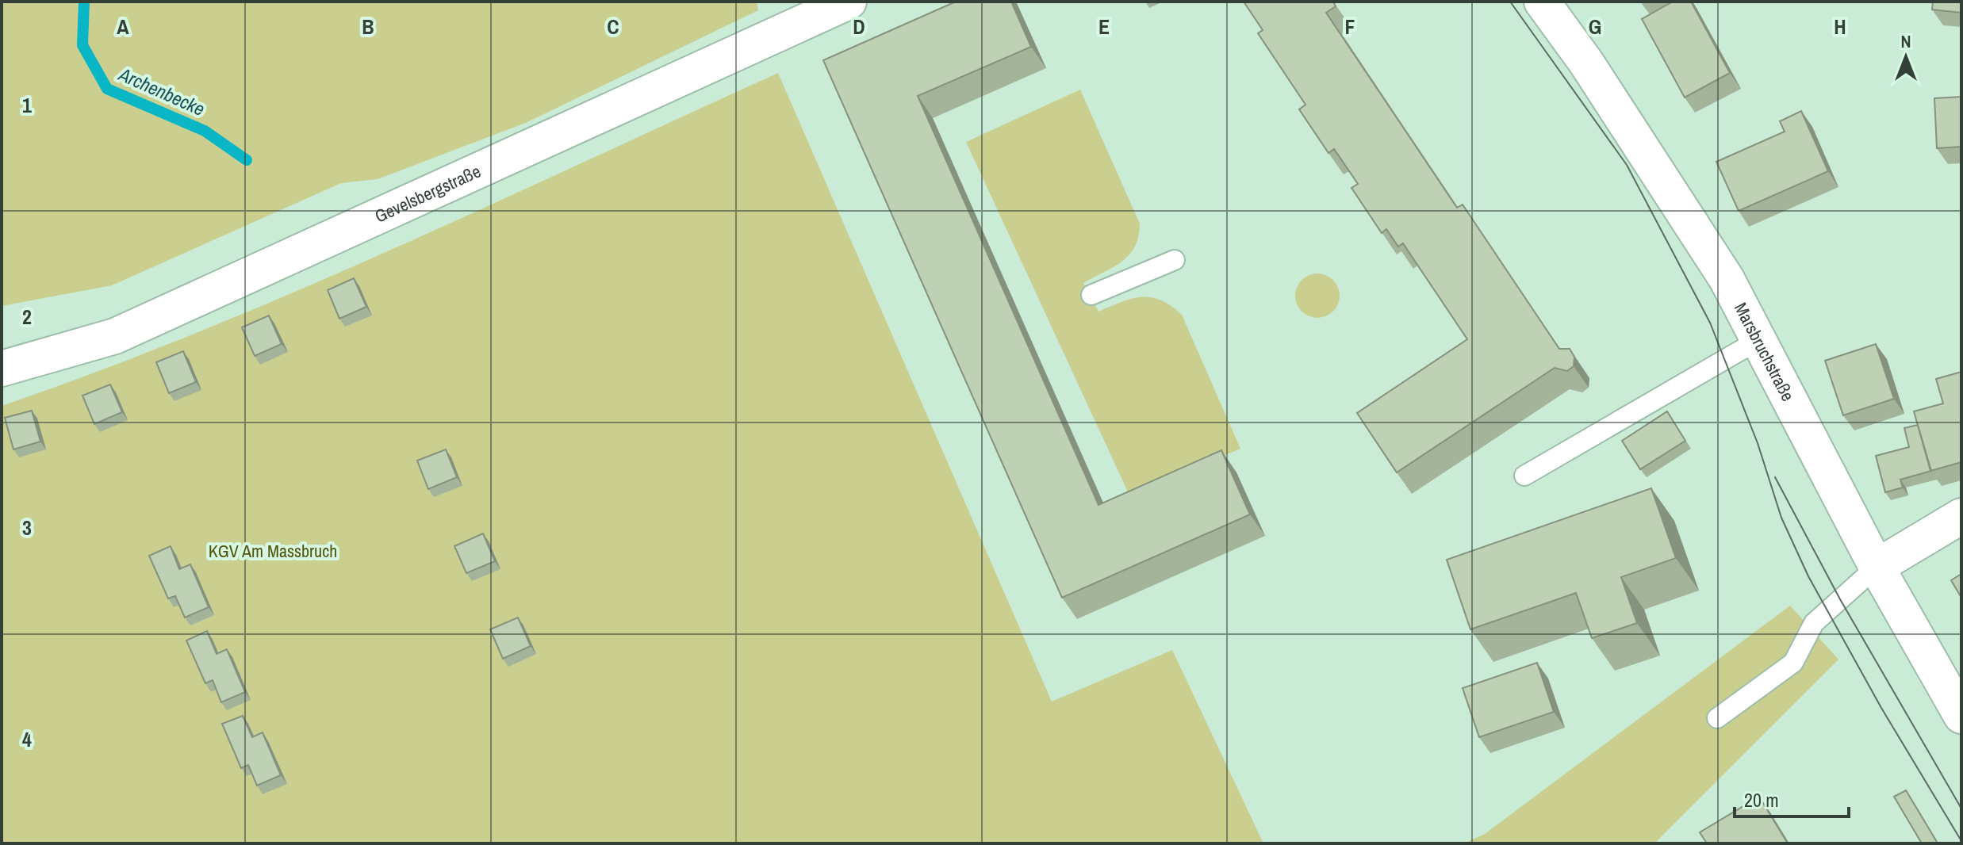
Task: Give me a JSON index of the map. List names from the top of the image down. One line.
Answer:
{"streets":{"street":["Gevelsbergstraße","Marsbruchstraße"]},"water":["Archenbecke"],"parks":["KGV Am Massbruch"],"scale_bar":"20 m","north":"top","grid":{"columns":["A","B","C","D","E","F","G","H"],"rows":["1","2","3","4"]}}
